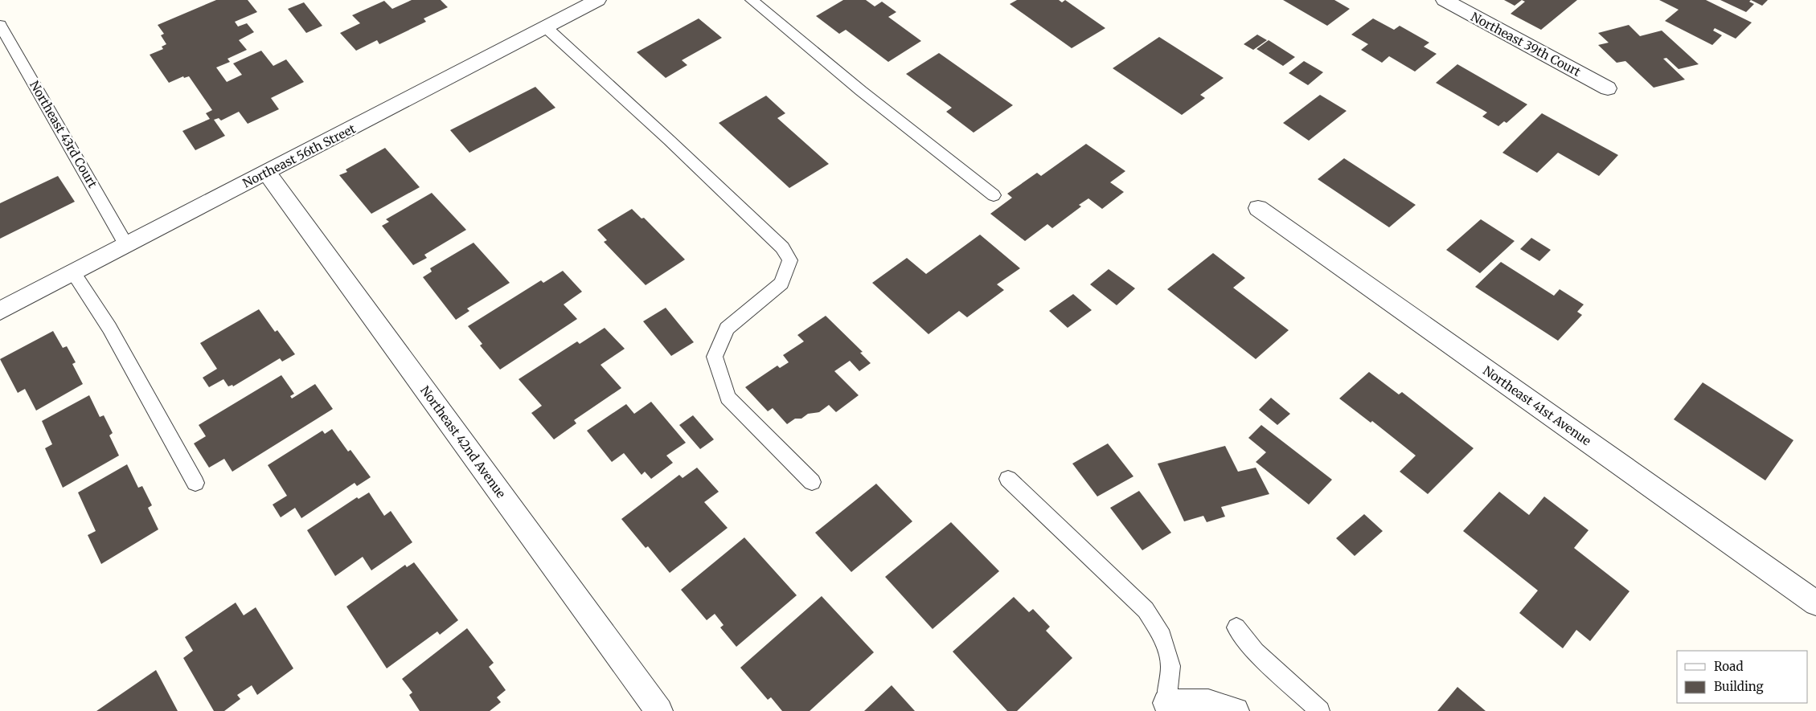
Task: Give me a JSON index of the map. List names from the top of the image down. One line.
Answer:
{"streets":{"street":["Northeast 39th Court","Northeast 56th Street","Northeast 41st Avenue","Northeast 42nd Avenue"],"lane":["Northeast 43rd Court"]},"crossings":[["Northeast 43rd Court","Northeast 56th Street"],["Northeast 56th Street","Northeast 42nd Avenue"]],"legend":["Road","Building"]}
